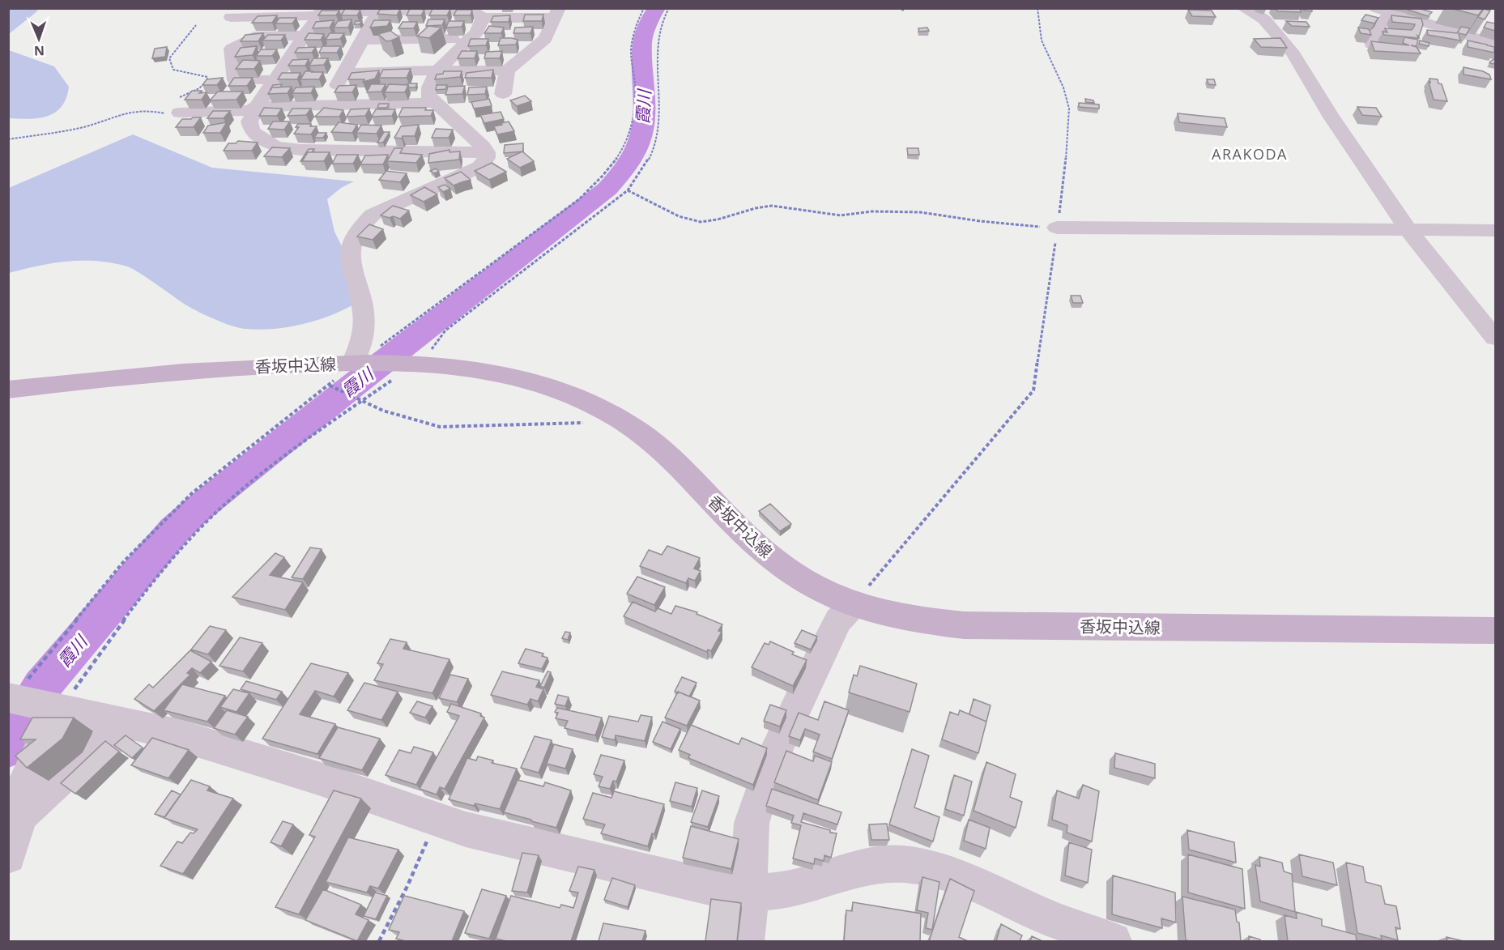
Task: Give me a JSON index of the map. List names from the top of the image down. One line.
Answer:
{"streets":{"main road":["香坂中込線"]},"districts":["ARAKODA"],"water":["霞川"],"north":"bottom"}
